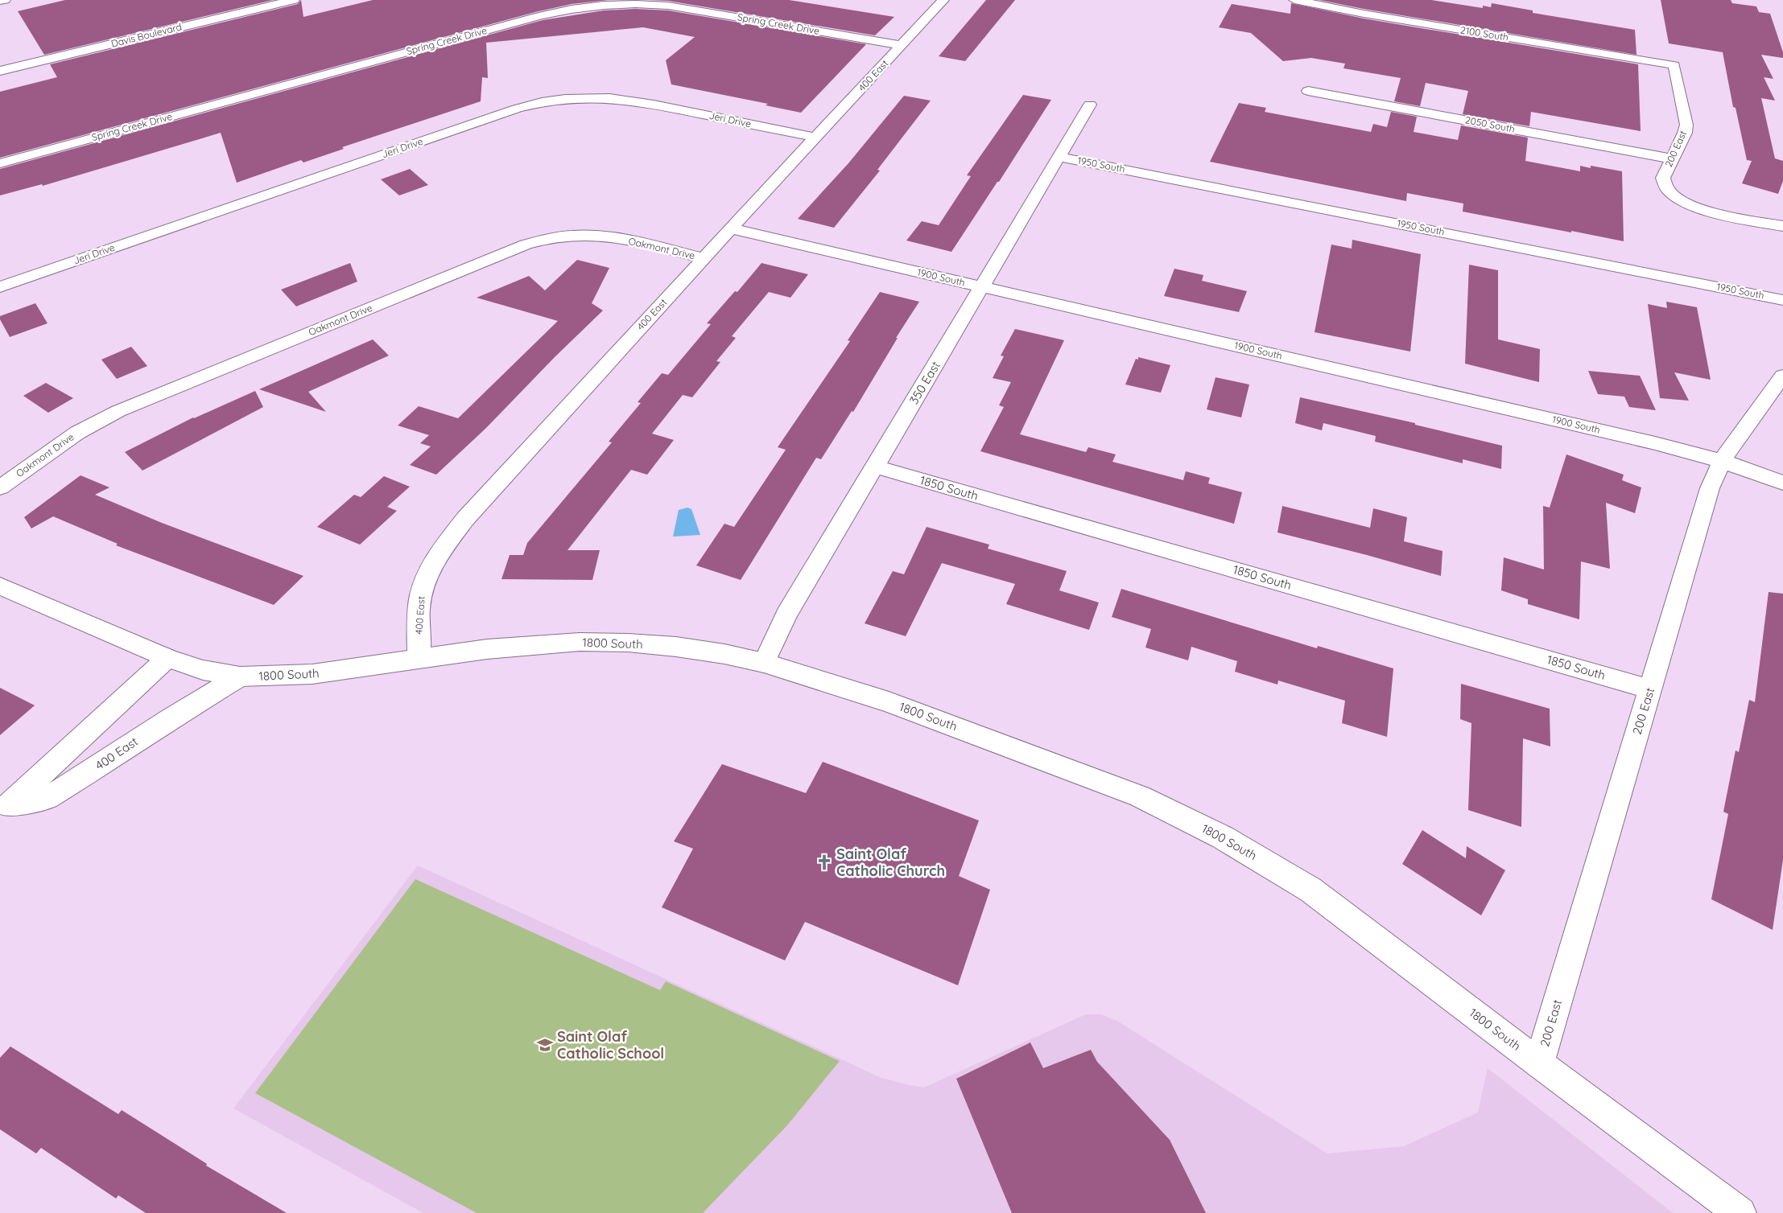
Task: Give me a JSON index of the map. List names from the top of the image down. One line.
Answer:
{"streets":{"street":["Spring Creek Drive","2100 South","Davis Boulevard","400 East","Jeri Drive","2050 South","200 East","1950 South","Oakmont Drive","1900 South","350 East","1850 South","1800 South"]},"crossings":[["Spring Creek Drive","400 East"],["2100 South","200 East"],["400 East","Jeri Drive"],["400 East","Oakmont Drive"],["400 East","1900 South"],["400 East","1800 South"],["2050 South","200 East"],["200 East","1900 South"],["200 East","1850 South"],["200 East","1800 South"],["1950 South","350 East"],["1900 South","350 East"],["350 East","1850 South"],["350 East","1800 South"]],"places":{"church":["Saint Olaf Catholic Church"],"school or university":["Saint Olaf Catholic School"]}}
